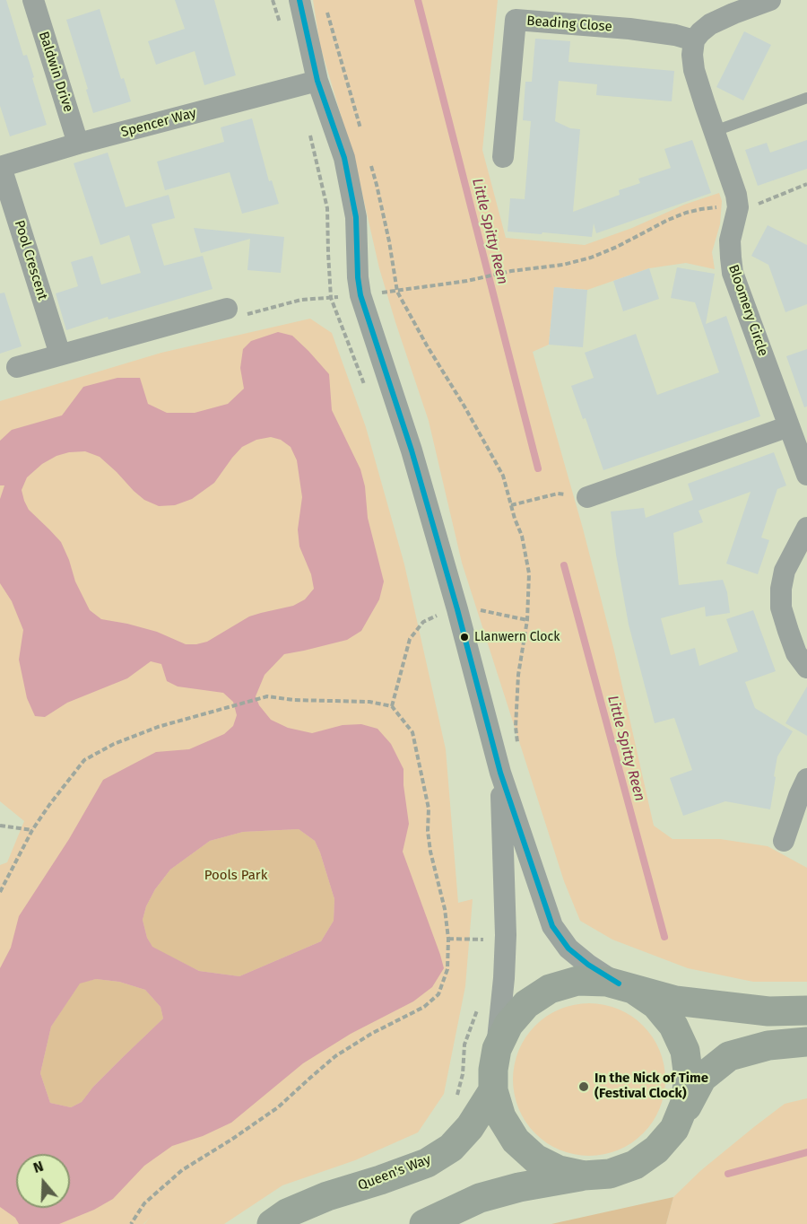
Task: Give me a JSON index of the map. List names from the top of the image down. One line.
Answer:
{"streets":{"main road":["Queen's Way"],"street":["Beading Close","Baldwin Drive","Spencer Way","Pool Crescent","Bloomery Circle"]},"crossings":[["Beading Close","Bloomery Circle"],["Baldwin Drive","Spencer Way"],["Spencer Way","Pool Crescent"]],"water":["Little Spitty Reen"],"parks":["Pools Park"],"places":["Llanwern Clock","In the Nick of Time (Festival Clock)"],"north":"top"}
